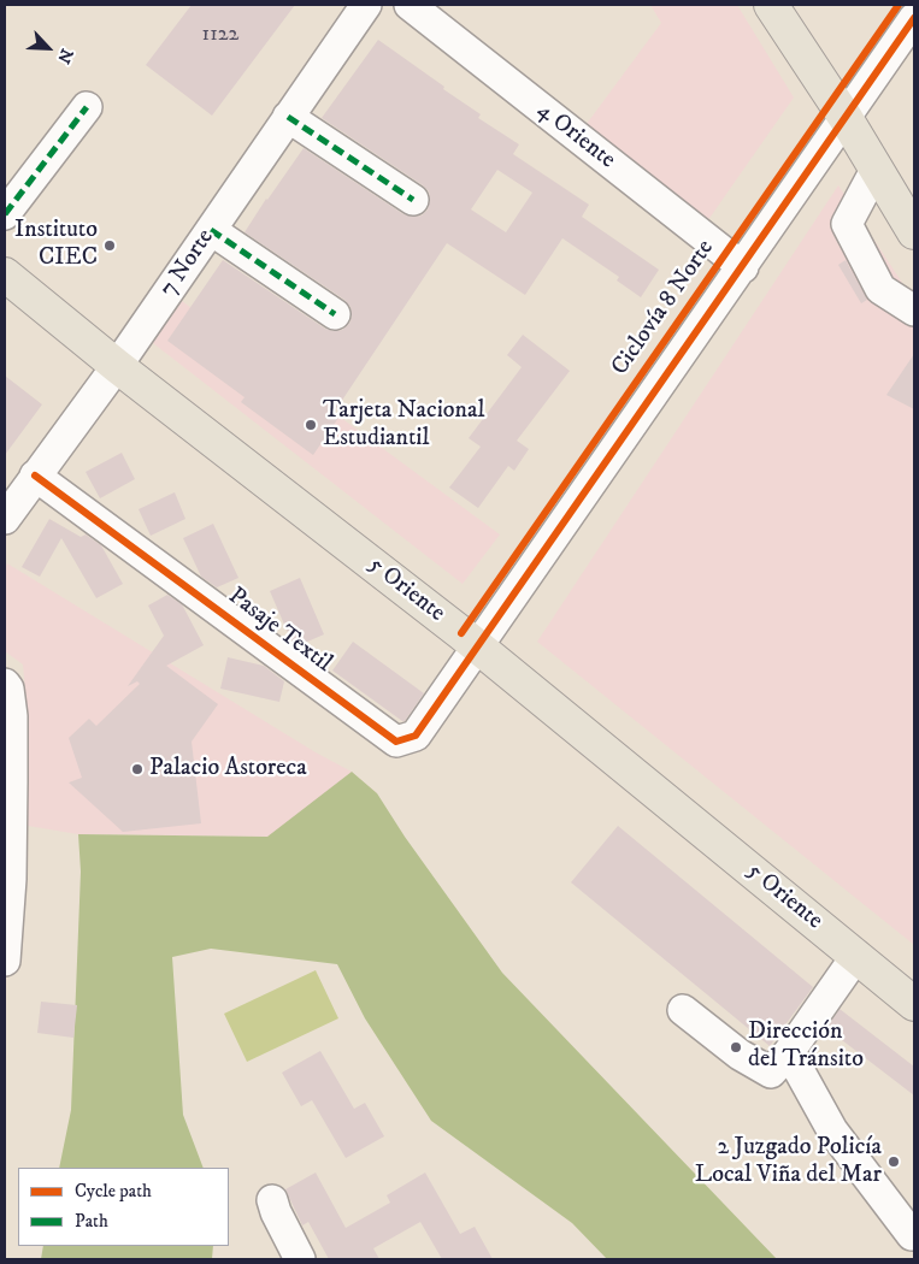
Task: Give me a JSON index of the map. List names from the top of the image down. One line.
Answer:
{"streets":{"main road":["5 Oriente"],"street":["4 Oriente","7 Norte","Pasaje Textil"],"cycle path":["Ciclovía 8 Norte"]},"crossings":[["7 Norte","5 Oriente"],["7 Norte","Pasaje Textil"],["5 Oriente","Pasaje Textil"]],"places":["Instituto CIEC","Tarjeta Nacional Estudiantil","Palacio Astoreca","Dirección del Tránsito","2 Juzgado Policía Local Viña del Mar"],"house_numbers":["1122"],"legend":["Cycle path","Path"],"north":"bottom right"}
